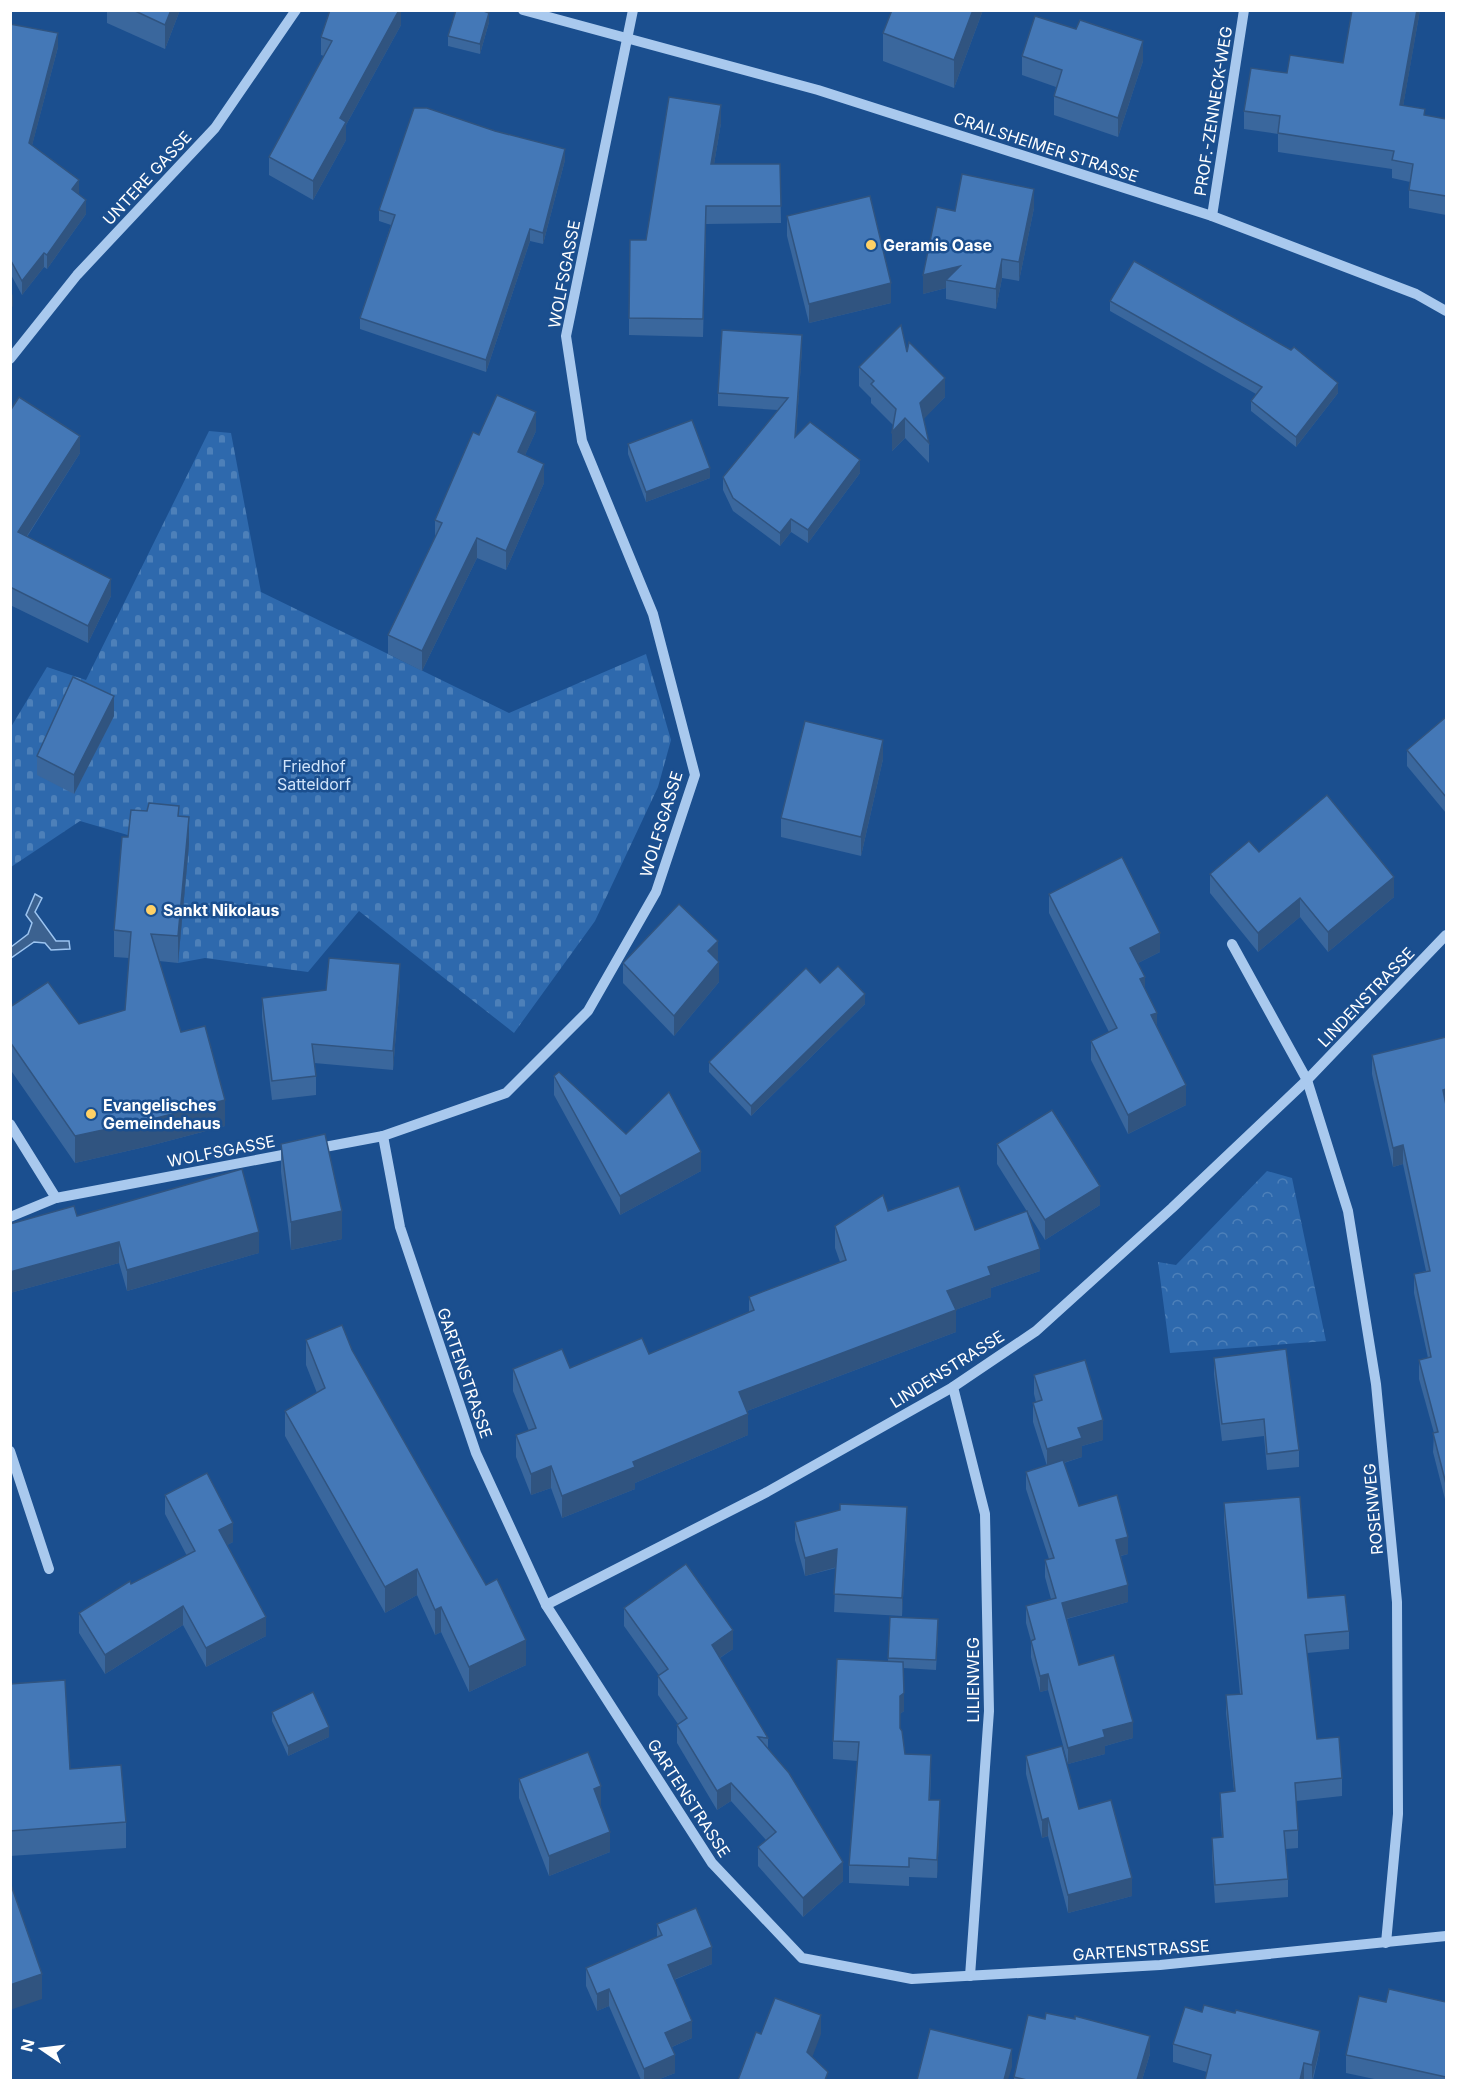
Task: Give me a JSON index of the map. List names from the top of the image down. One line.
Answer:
{"streets":{"street":["PROF.-ZENNECK-WEG","CRAILSHEIMER STRASSE","UNTERE GASSE","WOLFSGASSE","LINDENSTRASSE","GARTENSTRASSE","ROSENWEG","LILIENWEG"]},"crossings":[["PROF.-ZENNECK-WEG","CRAILSHEIMER STRASSE"],["CRAILSHEIMER STRASSE","WOLFSGASSE"],["WOLFSGASSE","GARTENSTRASSE"],["LINDENSTRASSE","GARTENSTRASSE"],["LINDENSTRASSE","ROSENWEG"],["LINDENSTRASSE","LILIENWEG"],["GARTENSTRASSE","ROSENWEG"],["GARTENSTRASSE","LILIENWEG"]],"parks":["Friedhof Satteldorf"],"places":["Geramis Oase","Sankt Nikolaus","Evangelisches Gemeindehaus"],"north":"left"}
